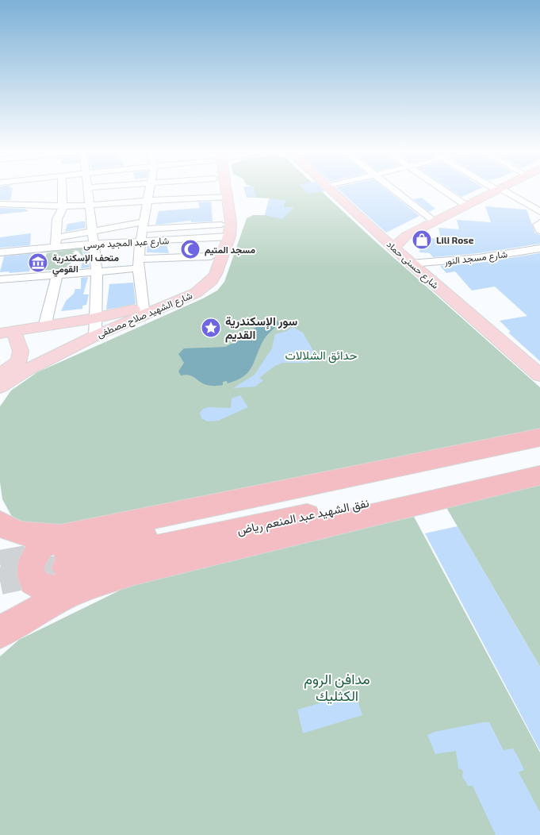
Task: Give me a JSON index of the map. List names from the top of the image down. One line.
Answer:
{"streets":{"highway":["نفق الشهيد عبد المنعم رياض"],"main road":["شارع حسنى حماد","شارع الشهيد صلاح مصطفى"],"street":["شارع عبد المجيد مرسى","شارع مسجد النور"]},"crossings":[["شارع عبد المجيد مرسى","شارع الشهيد صلاح مصطفى"],["شارع مسجد النور","شارع حسنى حماد"]],"parks":["حدائق الشلالات","مدافن الروم الكثليك"],"places":{"shop":["Lili Rose"],"mosque":["مسجد المتيم"],"museum":["متحف الإسكندرية القومي"],"place":["سور الإسكندرية القديم"]}}
